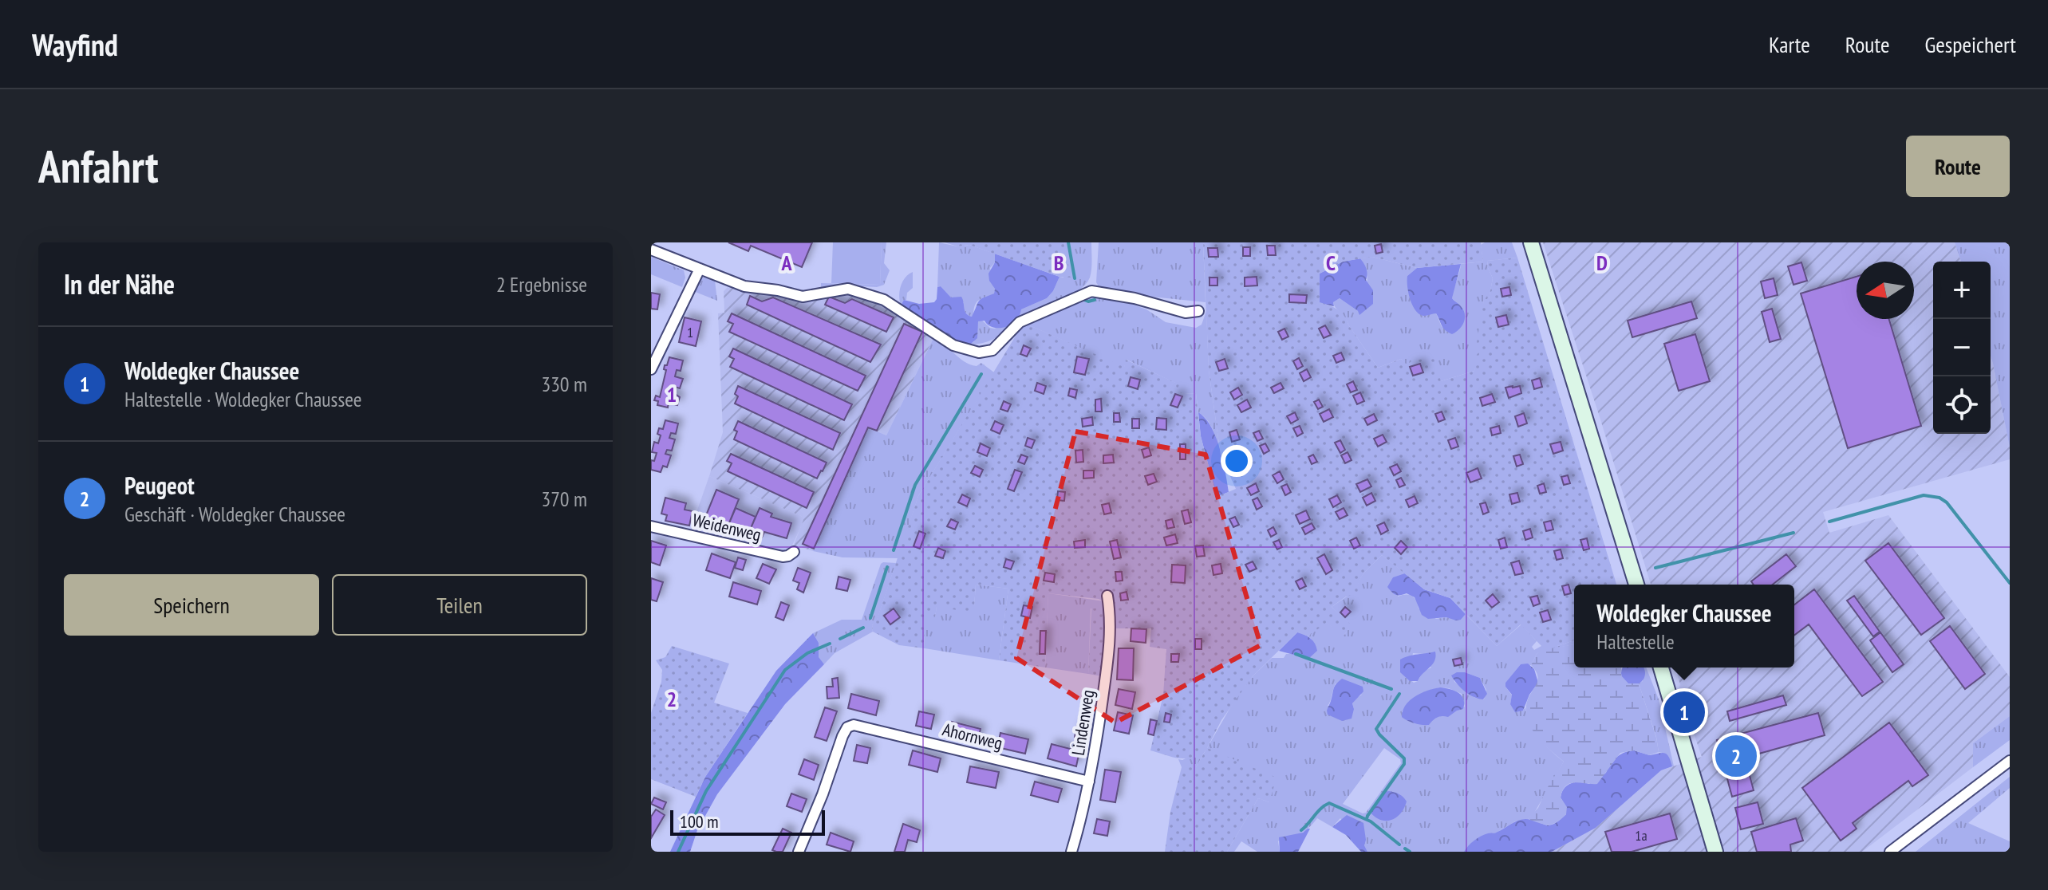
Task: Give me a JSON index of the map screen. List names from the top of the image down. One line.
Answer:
{"streets":{"street":["Weidenweg","Lindenweg","Ahornweg"]},"crossings":[["Lindenweg","Ahornweg"]],"house_numbers":["1","1a"],"scale_bar":"100 m","north":"left","page":{"header":"Wayfind","nav":["Karte","Route","Gespeichert"],"buttons":["Route",["Speichern","Teilen"]],"title":"Anfahrt","heading":["In der Nähe","2 Ergebnisse"],"map_buttons":["+","−"],"list":[{"mark":"1","name":"Woldegker Chaussee","note":"Haltestelle · Woldegker Chaussee","value":"330 m"},{"mark":"2","name":"Peugeot","note":"Geschäft · Woldegker Chaussee","value":"370 m"}],"popup":["Woldegker Chaussee","Haltestelle"],"pins":["1","2"],"scale":"100 m"},"grid":{"columns":["A","B","C","D"],"rows":["1","2"]}}
